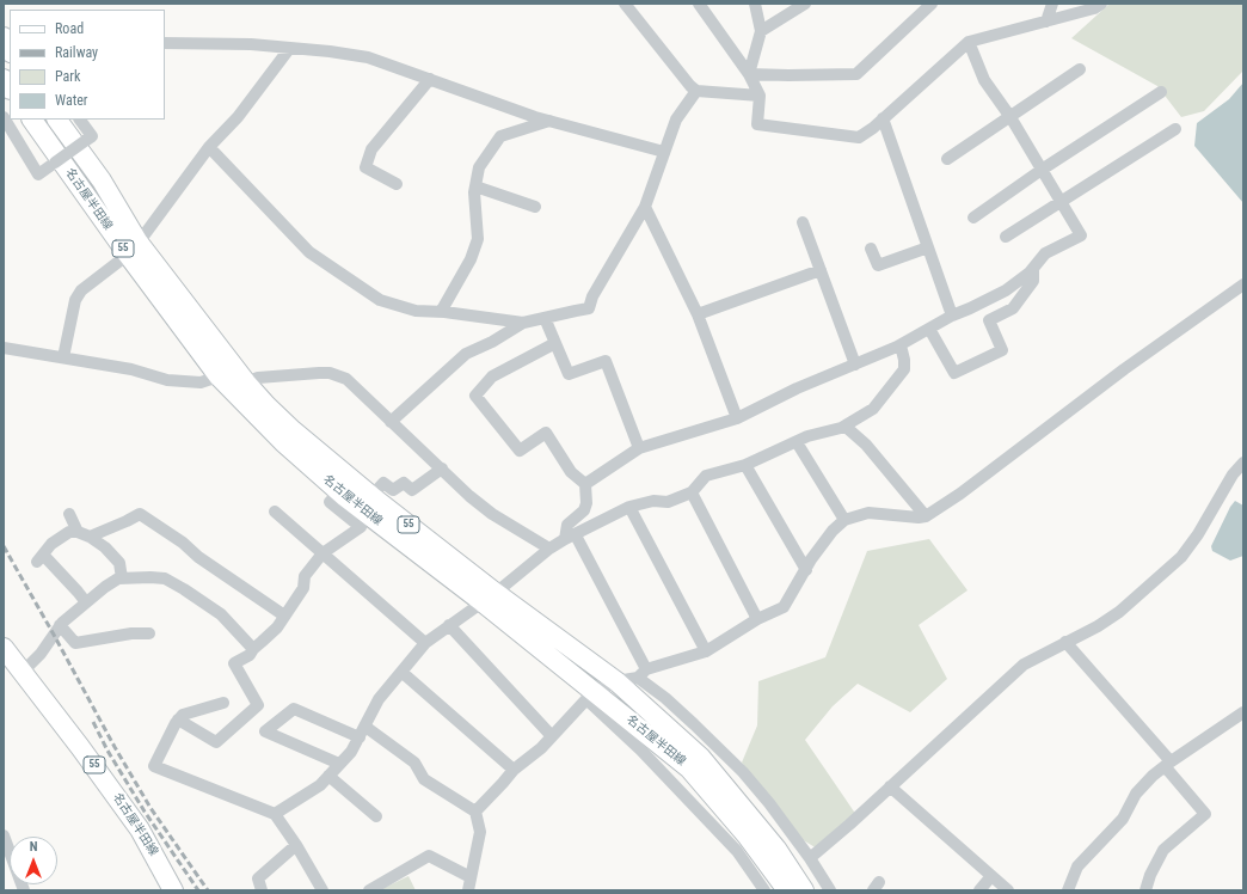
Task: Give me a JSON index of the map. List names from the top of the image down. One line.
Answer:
{"streets":{"main road":["名古屋半田線","55"]},"legend":["Road","Railway","Park","Water"],"north":"top"}
